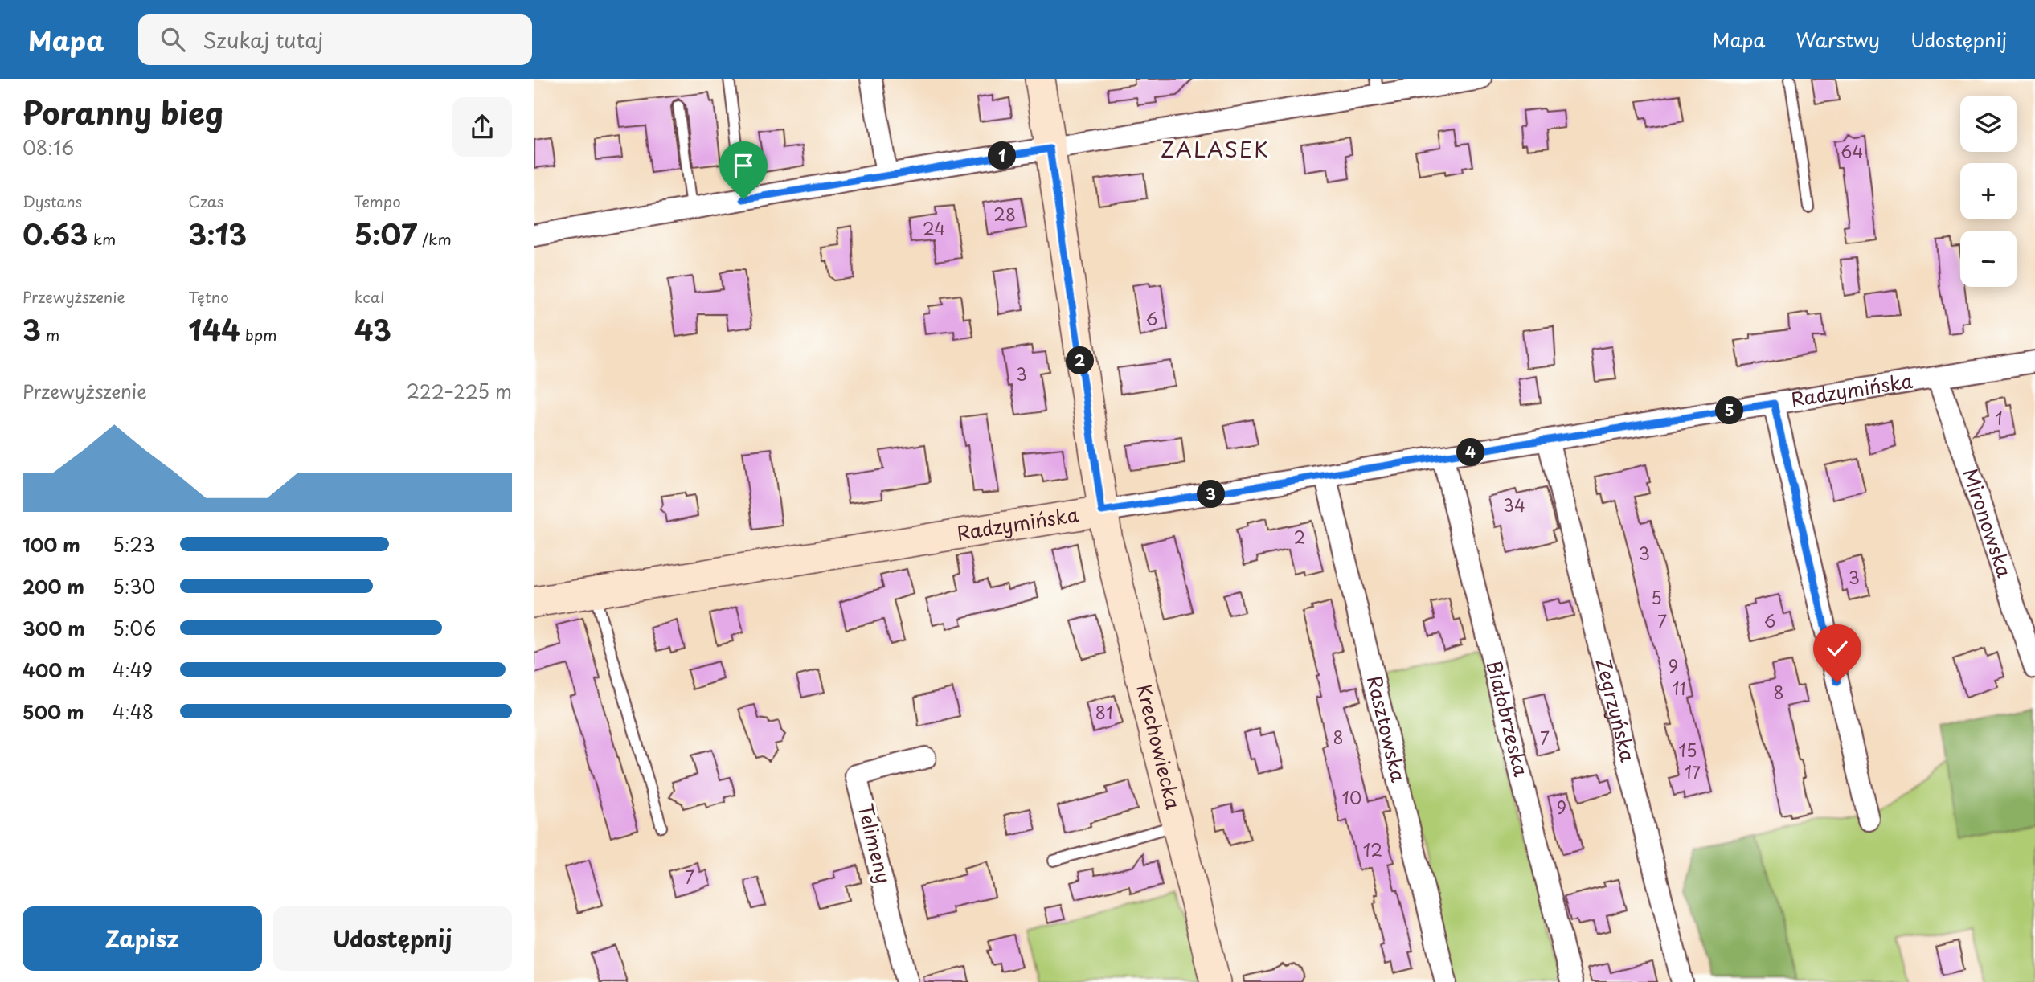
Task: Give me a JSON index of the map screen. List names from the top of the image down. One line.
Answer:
{"streets":{"street":["Radzymińska","Mironowska","Zegrzyńska","Białobrzeska","Rasztowska","Krechowiecka","Telimeny"]},"crossings":[["Radzymińska","Mironowska"],["Radzymińska","Zegrzyńska"],["Radzymińska","Białobrzeska"],["Radzymińska","Rasztowska"],["Radzymińska","Krechowiecka"]],"districts":["ZALASEK"],"house_numbers":["64","28","24","6","3","1","34","2","3","3","5","6","7","9","11","8","81","8","7","15","17","10","9","12","7"],"page":{"header":"Mapa","search":"Szukaj tutaj","nav":["Mapa","Warstwy","Udostępnij"],"heading":["Poranny bieg","08:16"],"map_buttons":["+","−"],"pins":["1","2","5","4","3"],"stats":[["Dystans","0.63 km"],["Czas","3:13"],["Tempo","5:07 /km"],["Przewyższenie","3 m"],["Tętno","144 bpm"],["kcal","43"]],"chart":["Przewyższenie","222–225 m"],"list":[{"name":"100 m","note":"5:23"},{"name":"200 m","note":"5:30"},{"name":"300 m","note":"5:06"},{"name":"400 m","note":"4:49"},{"name":"500 m","note":"4:48"}],"buttons":["Zapisz","Udostępnij"]}}
